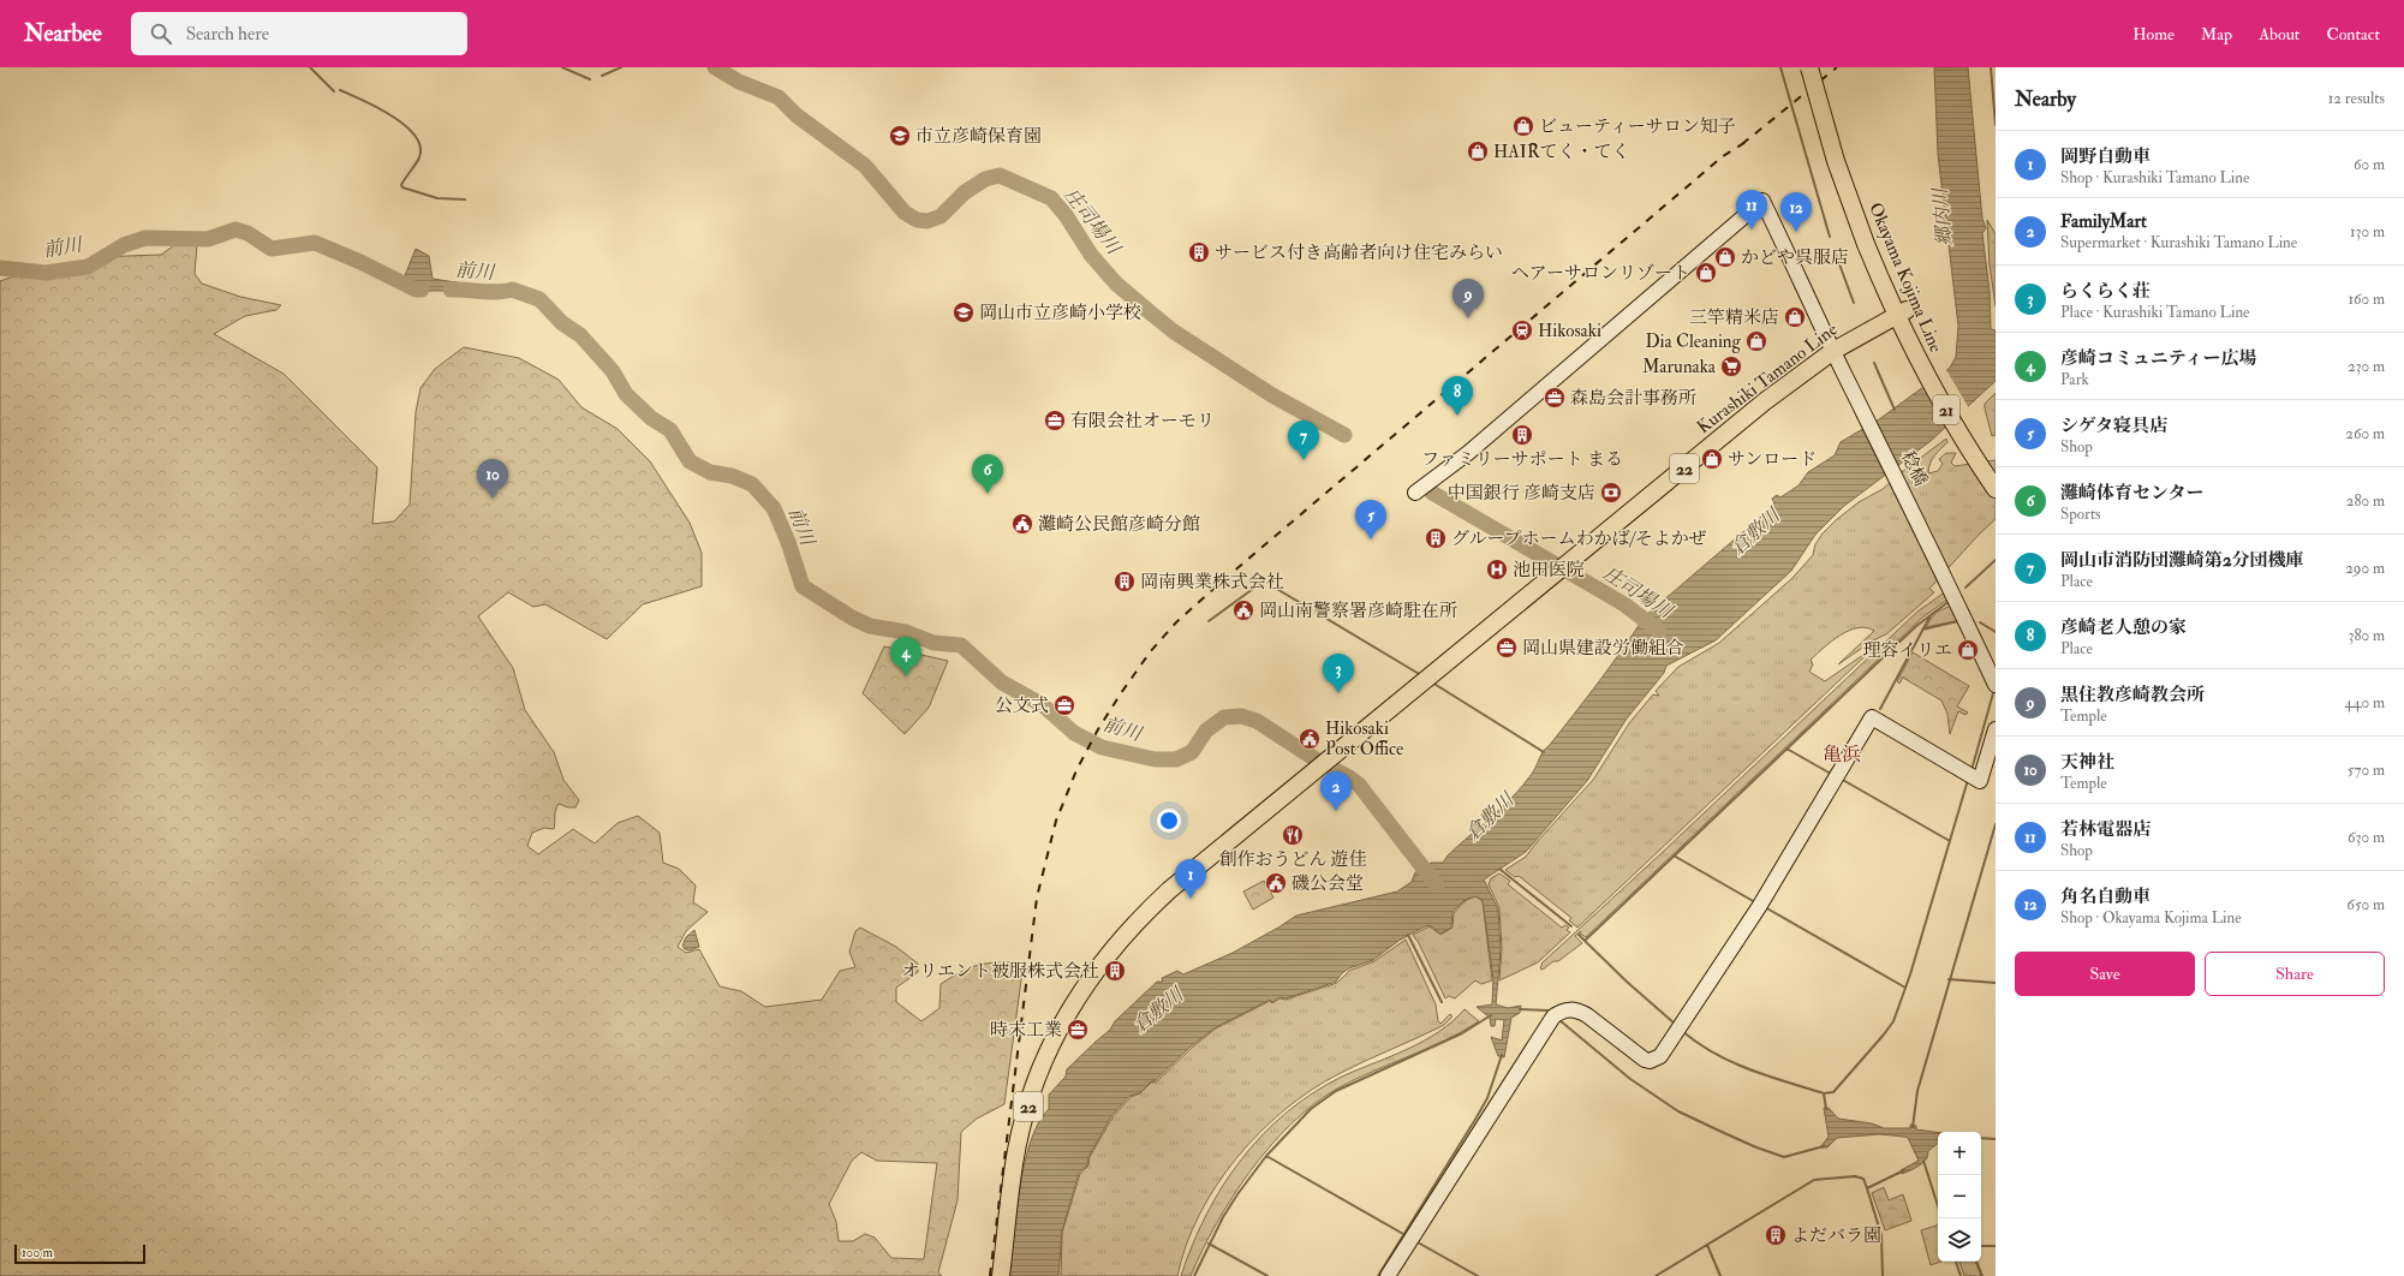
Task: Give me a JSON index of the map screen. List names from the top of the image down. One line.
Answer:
{"streets":{"main road":["Okayama Kojima Line","Kurashiki Tamano Line","21","22"],"street":["稔橋"]},"crossings":[["Okayama Kojima Line","Kurashiki Tamano Line"],["Kurashiki Tamano Line","稔橋"]],"districts":["亀浜"],"water":["郷内川","庄司場川","前川","倉敷川"],"places":{"shop":["ビューティーサロン知子","HAIRてく・てく","かどや呉服店","ヘアーサロンリゾート","三竿精米店","Dia Cleaning","サンロード","理容イリエ"],"school or university":["市立彦崎保育園","岡山市立彦崎小学校"],"building":["サービス付き高齢者向け住宅みらい","ファミリーサポート まる","グループホームわかば/そよかぜ","岡南興業株式会社","オリエント被服株式会社","よだバラ園"],"station":["Hikosaki"],"supermarket":["Marunaka"],"office":["森島会計事務所","有限会社オーモリ","岡山県建設労働組合","公文式","時末工業"],"bank":["中国銀行 彦崎支店"],"public building":["灘崎公民館彦崎分館","岡山南警察署彦崎駐在所","Hikosaki Post Office","磯公会堂"],"hospital":["池田医院"],"restaurant":["創作おうどん 遊佳"]},"scale_bar":"100 m","page":{"header":"Nearbee","search":"Search here","nav":["Home","Map","About","Contact"],"heading":["Nearby","12 results"],"list":[{"mark":"1","name":"岡野自動車","note":"Shop · Kurashiki Tamano Line","value":"60 m"},{"mark":"2","name":"FamilyMart","note":"Supermarket · Kurashiki Tamano Line","value":"130 m"},{"mark":"3","name":"らくらく荘","note":"Place · Kurashiki Tamano Line","value":"160 m"},{"mark":"4","name":"彦崎コミュニティー広場","note":"Park","value":"230 m"},{"mark":"5","name":"シゲタ寝具店","note":"Shop","value":"260 m"},{"mark":"6","name":"灘崎体育センター","note":"Sports","value":"280 m"},{"mark":"7","name":"岡山市消防団灘崎第2分団機庫","note":"Place","value":"290 m"},{"mark":"8","name":"彦崎老人憩の家","note":"Place","value":"380 m"},{"mark":"9","name":"黒住教彦崎教会所","note":"Temple","value":"440 m"},{"mark":"10","name":"天神社","note":"Temple","value":"570 m"},{"mark":"11","name":"若林電器店","note":"Shop","value":"630 m"},{"mark":"12","name":"角名自動車","note":"Shop · Okayama Kojima Line","value":"650 m"}],"pins":["11","12","9","8","7","6","10","5","4","3","2","1"],"buttons":["Save","Share"],"map_buttons":["+","−"],"scale":"100 m"}}
